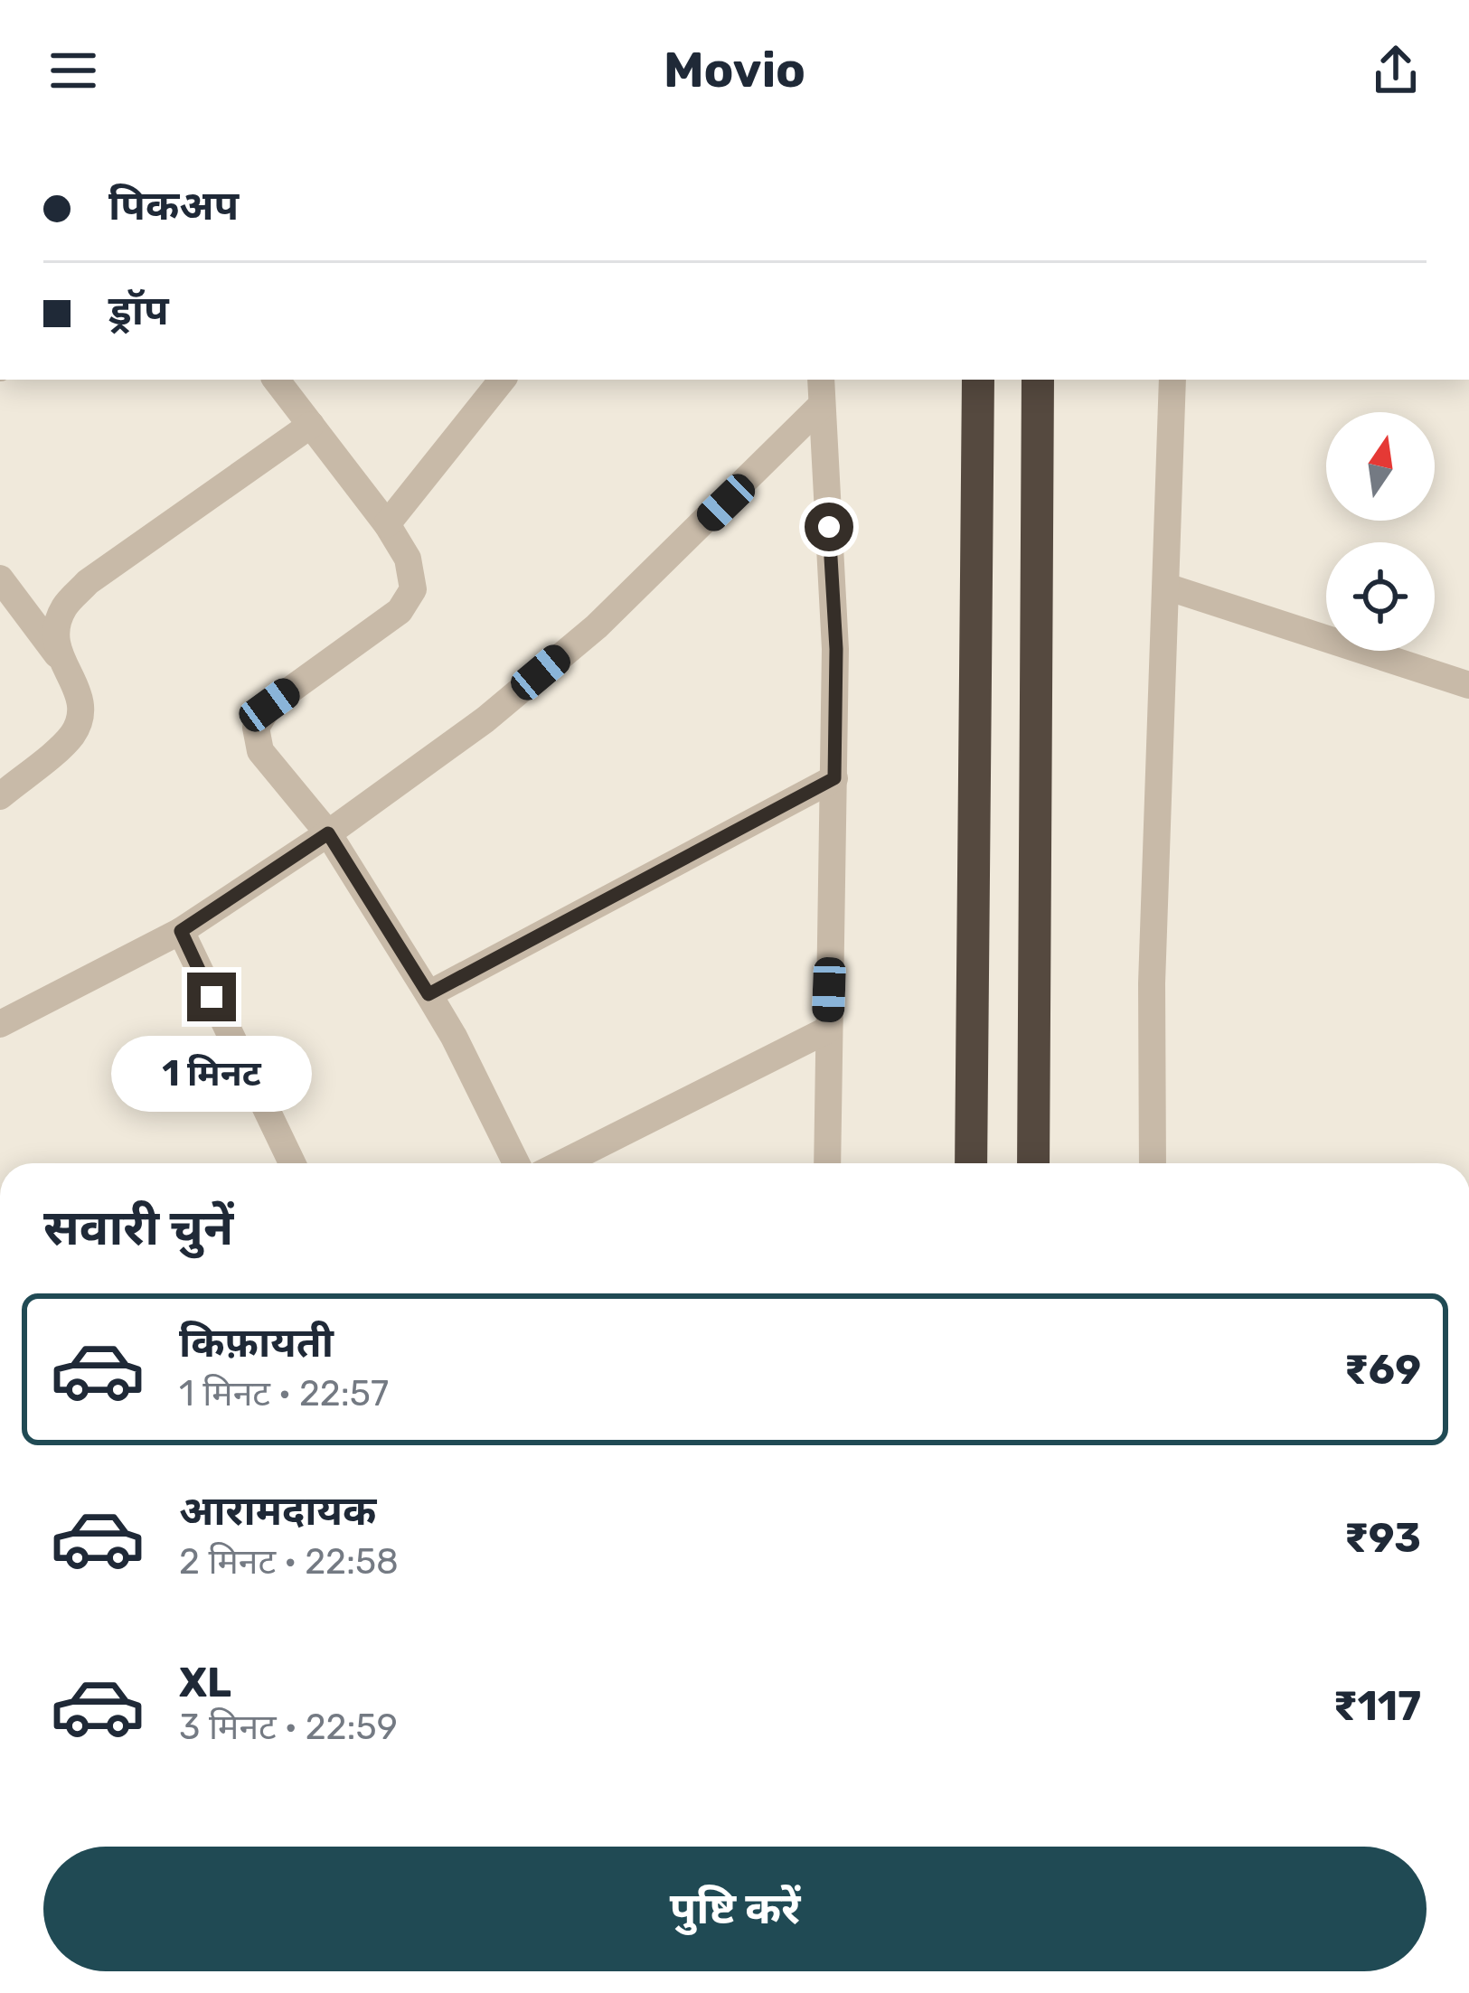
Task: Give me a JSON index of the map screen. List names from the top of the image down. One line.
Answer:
{"north":"top","page":{"header":"Movio","banner":["पिकअप","ड्रॉप"],"bubble":"1 मिनट","heading":"सवारी चुनें","list":[{"name":"किफ़ायती","note":"1 मिनट · 22:57","value":"₹69"},{"name":"आरामदायक","note":"2 मिनट · 22:58","value":"₹93"},{"name":"XL","note":"3 मिनट · 22:59","value":"₹117"}],"buttons":"पुष्टि करें"}}
